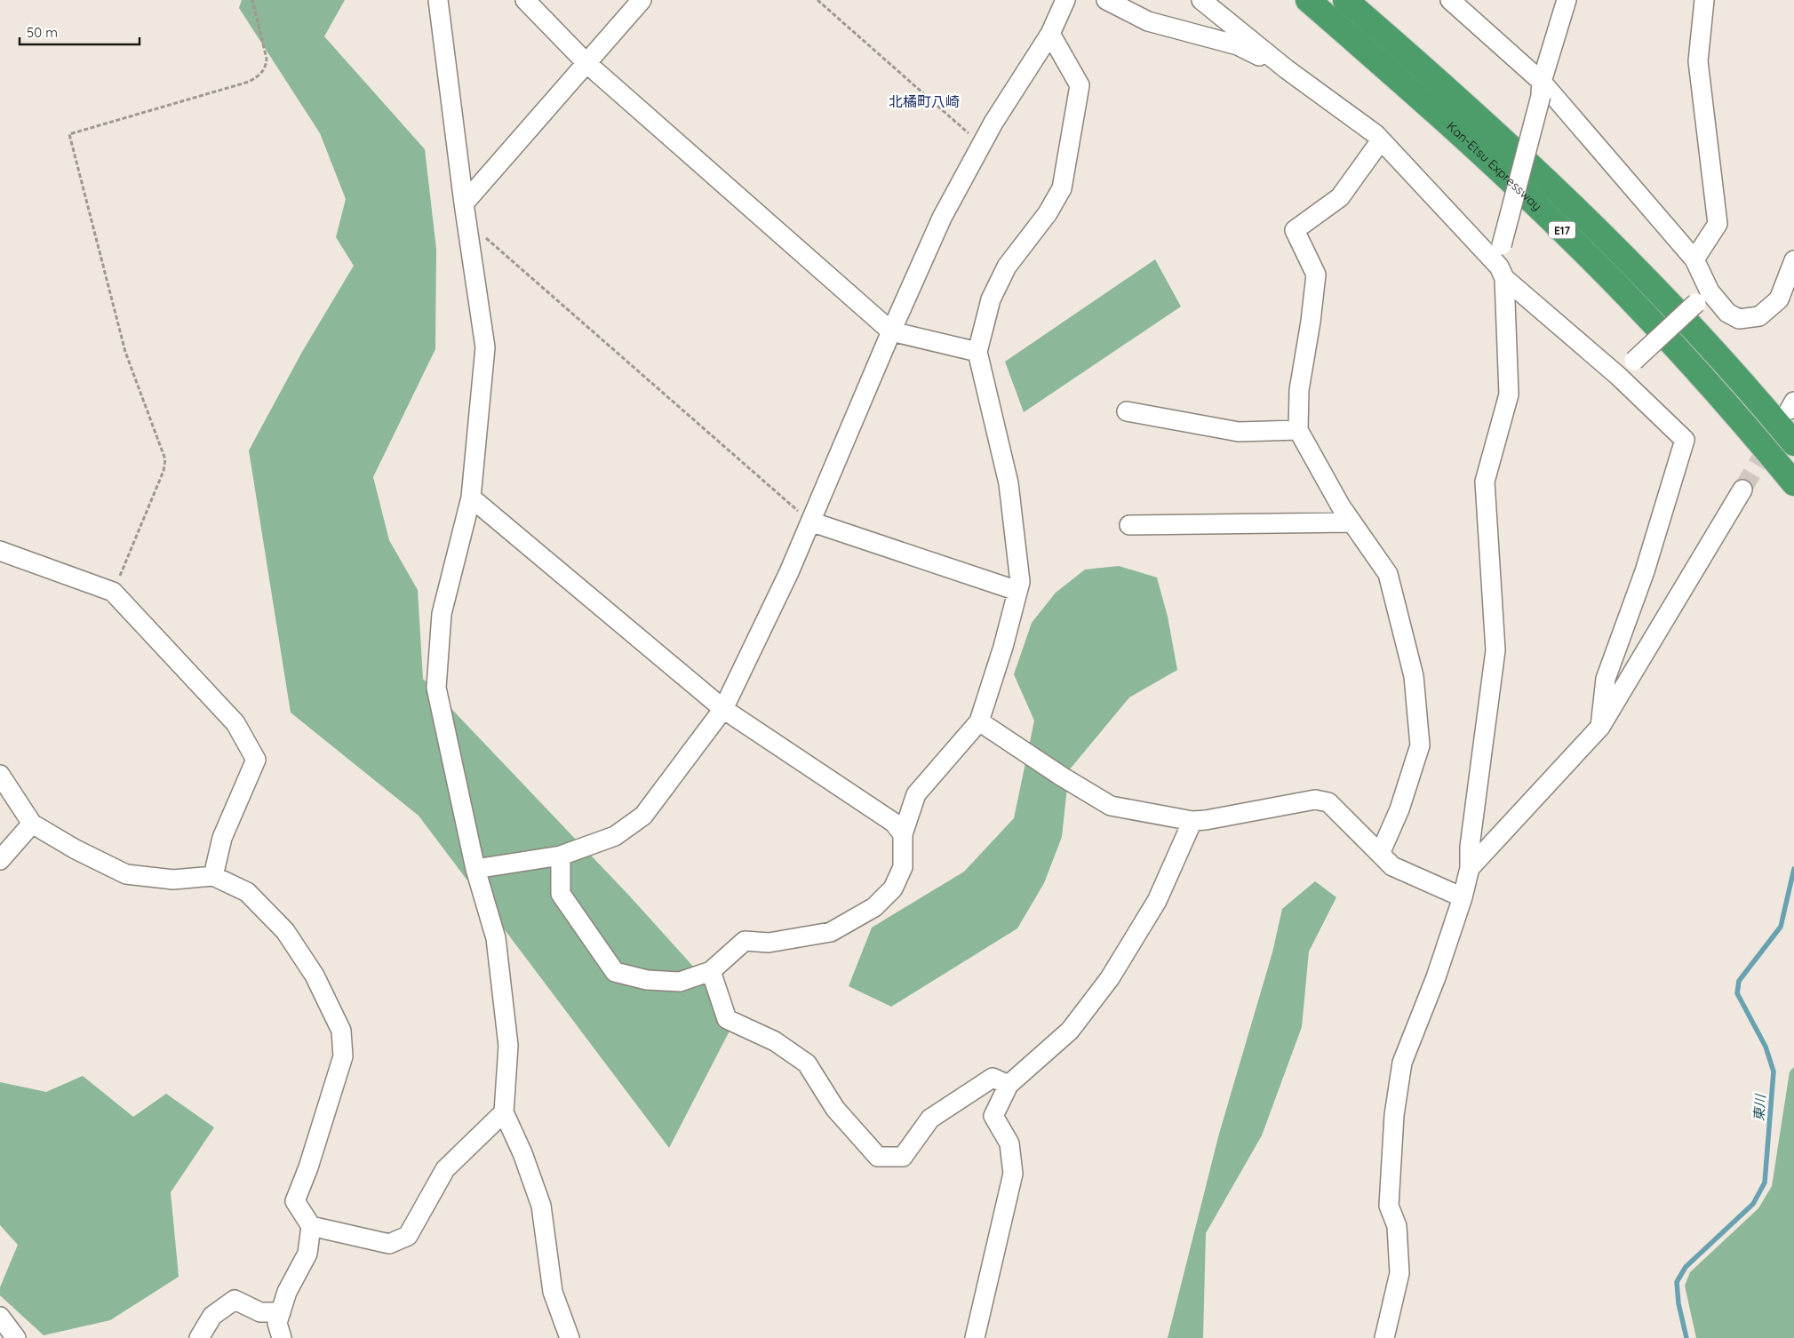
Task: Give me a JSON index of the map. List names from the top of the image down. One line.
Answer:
{"streets":{"highway":["Kan-Etsu Expressway","E17"]},"districts":["北橘町八崎"],"water":["東川"],"scale_bar":"50 m"}
